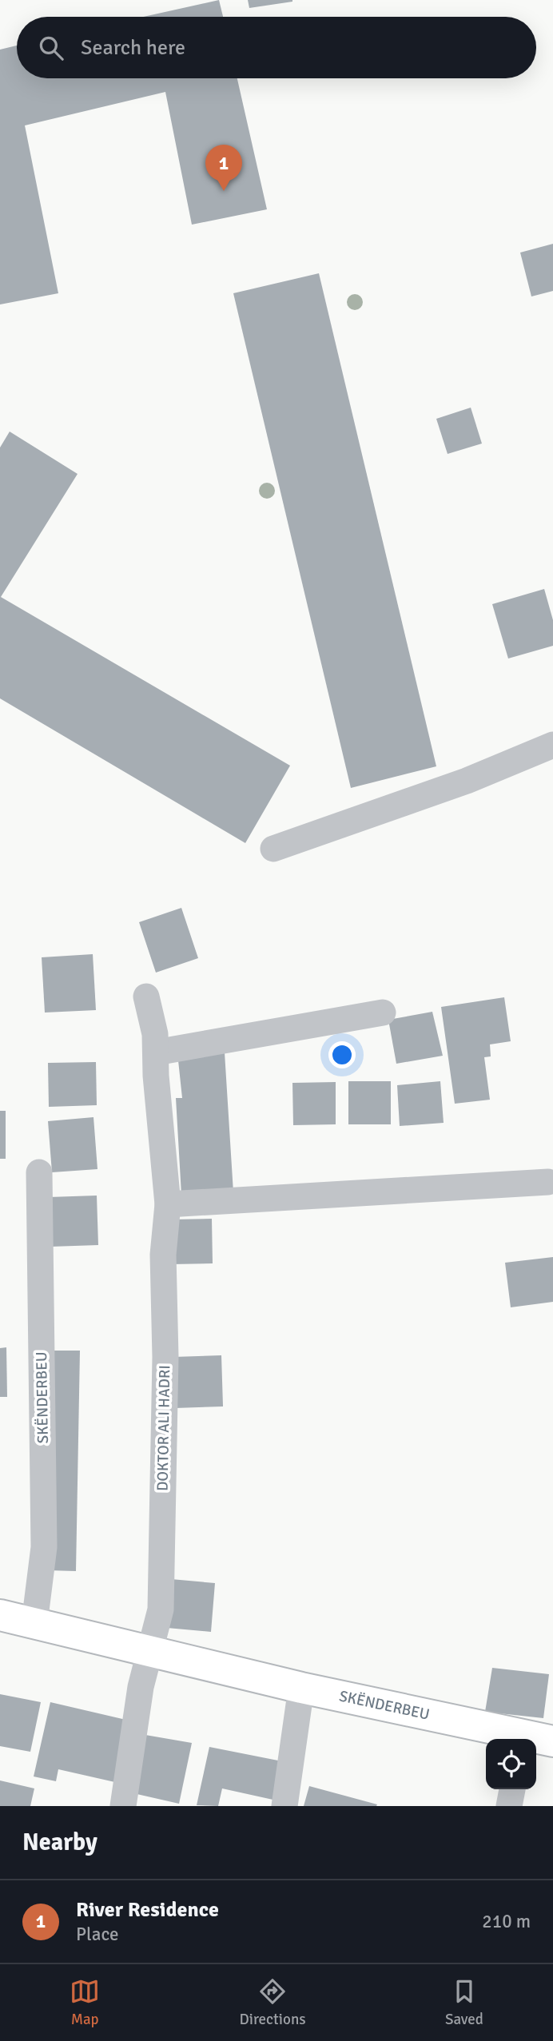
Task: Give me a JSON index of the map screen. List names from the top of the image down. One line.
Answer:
{"streets":{"main road":["SKËNDERBEU"],"street":["DOKTOR ALI HADRI"]},"crossings":[["SKËNDERBEU","DOKTOR ALI HADRI"]],"page":{"search":"Search here","pins":"1","heading":"Nearby","list":[{"mark":"1","name":"River Residence","note":"Place","value":"210 m"}],"nav":["Map","Directions","Saved"]}}
